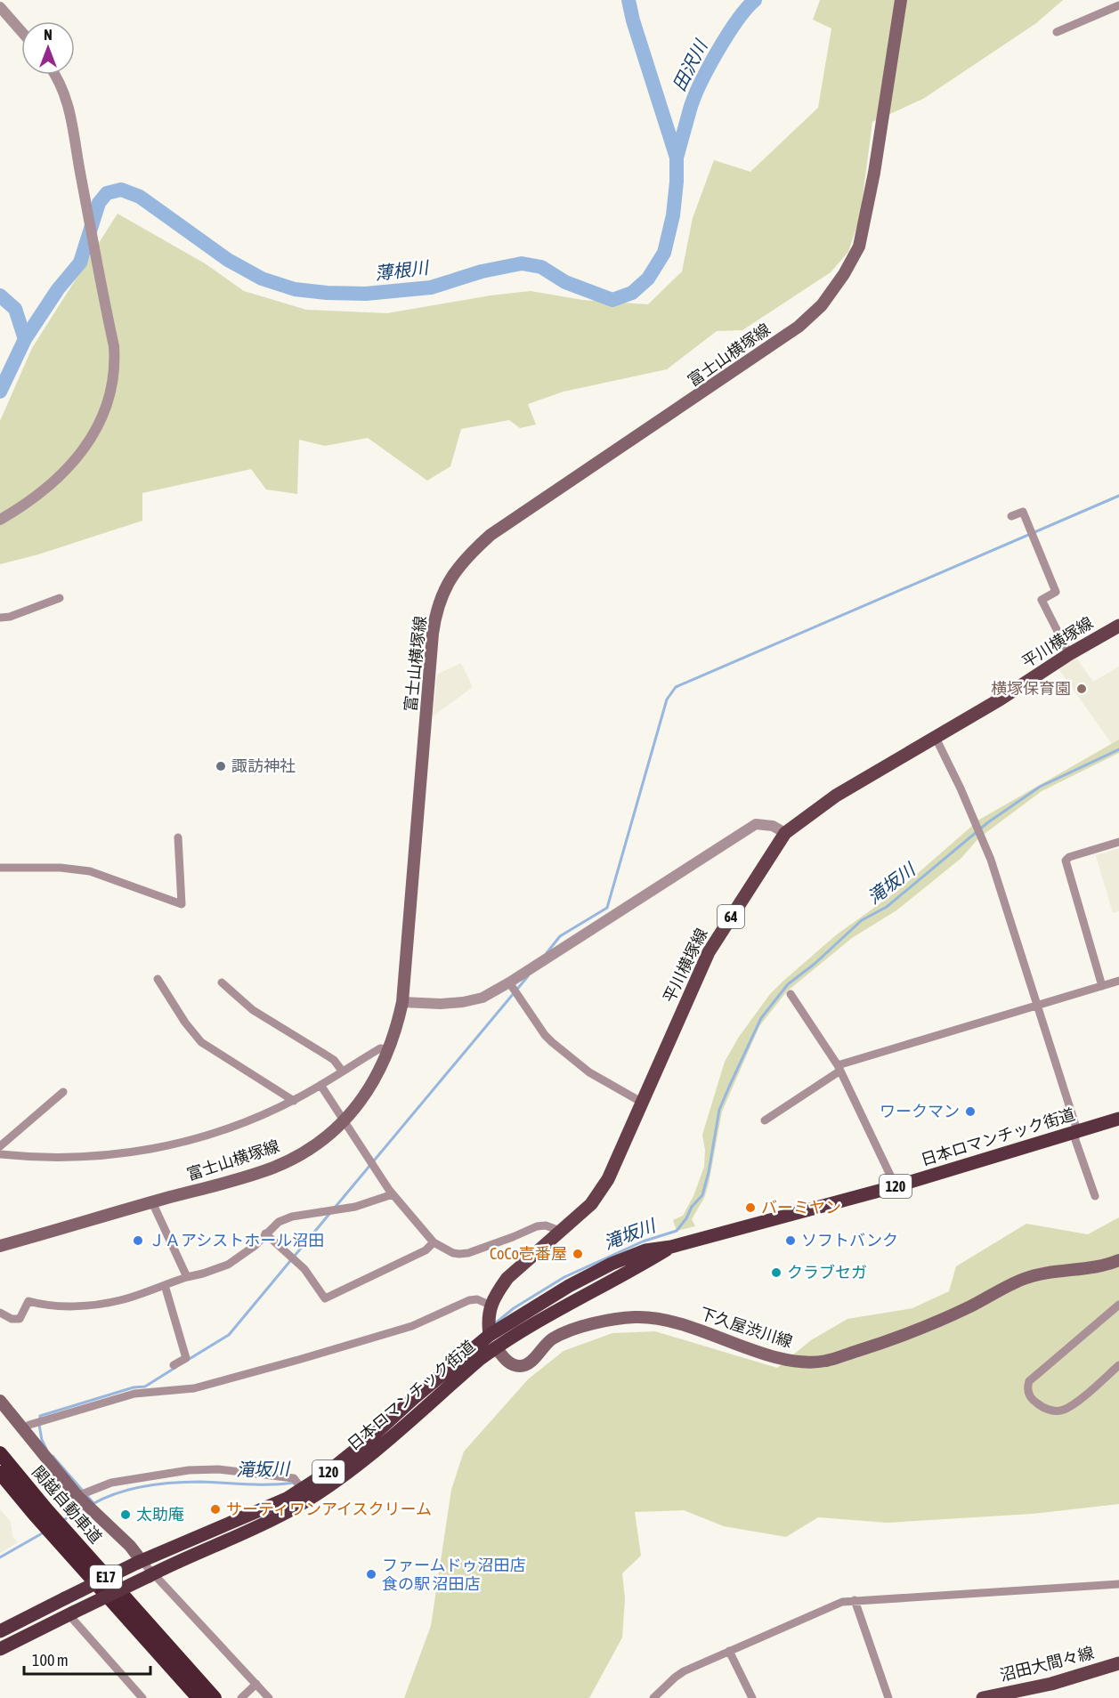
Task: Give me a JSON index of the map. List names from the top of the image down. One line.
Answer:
{"streets":{"highway":["日本ロマンチック街道","120","関越自動車道","E17"],"main road":["富士山横塚線","平川横塚線","64","下久屋渋川線","沼田大間々線"]},"crossings":[["平川横塚線","日本ロマンチック街道"],["日本ロマンチック街道","下久屋渋川線"]],"water":["田沢川","薄根川","滝坂川"],"places":["横塚保育園","諏訪神社","ワークマン","バーミヤン","ＪＡアシストホール沼田","ソフトバンク","CoCo壱番屋","クラブセガ","サーティワンアイスクリーム","太助庵","ファームドゥ沼田店 食の駅 沼田店"],"scale_bar":"100 m","north":"top"}
